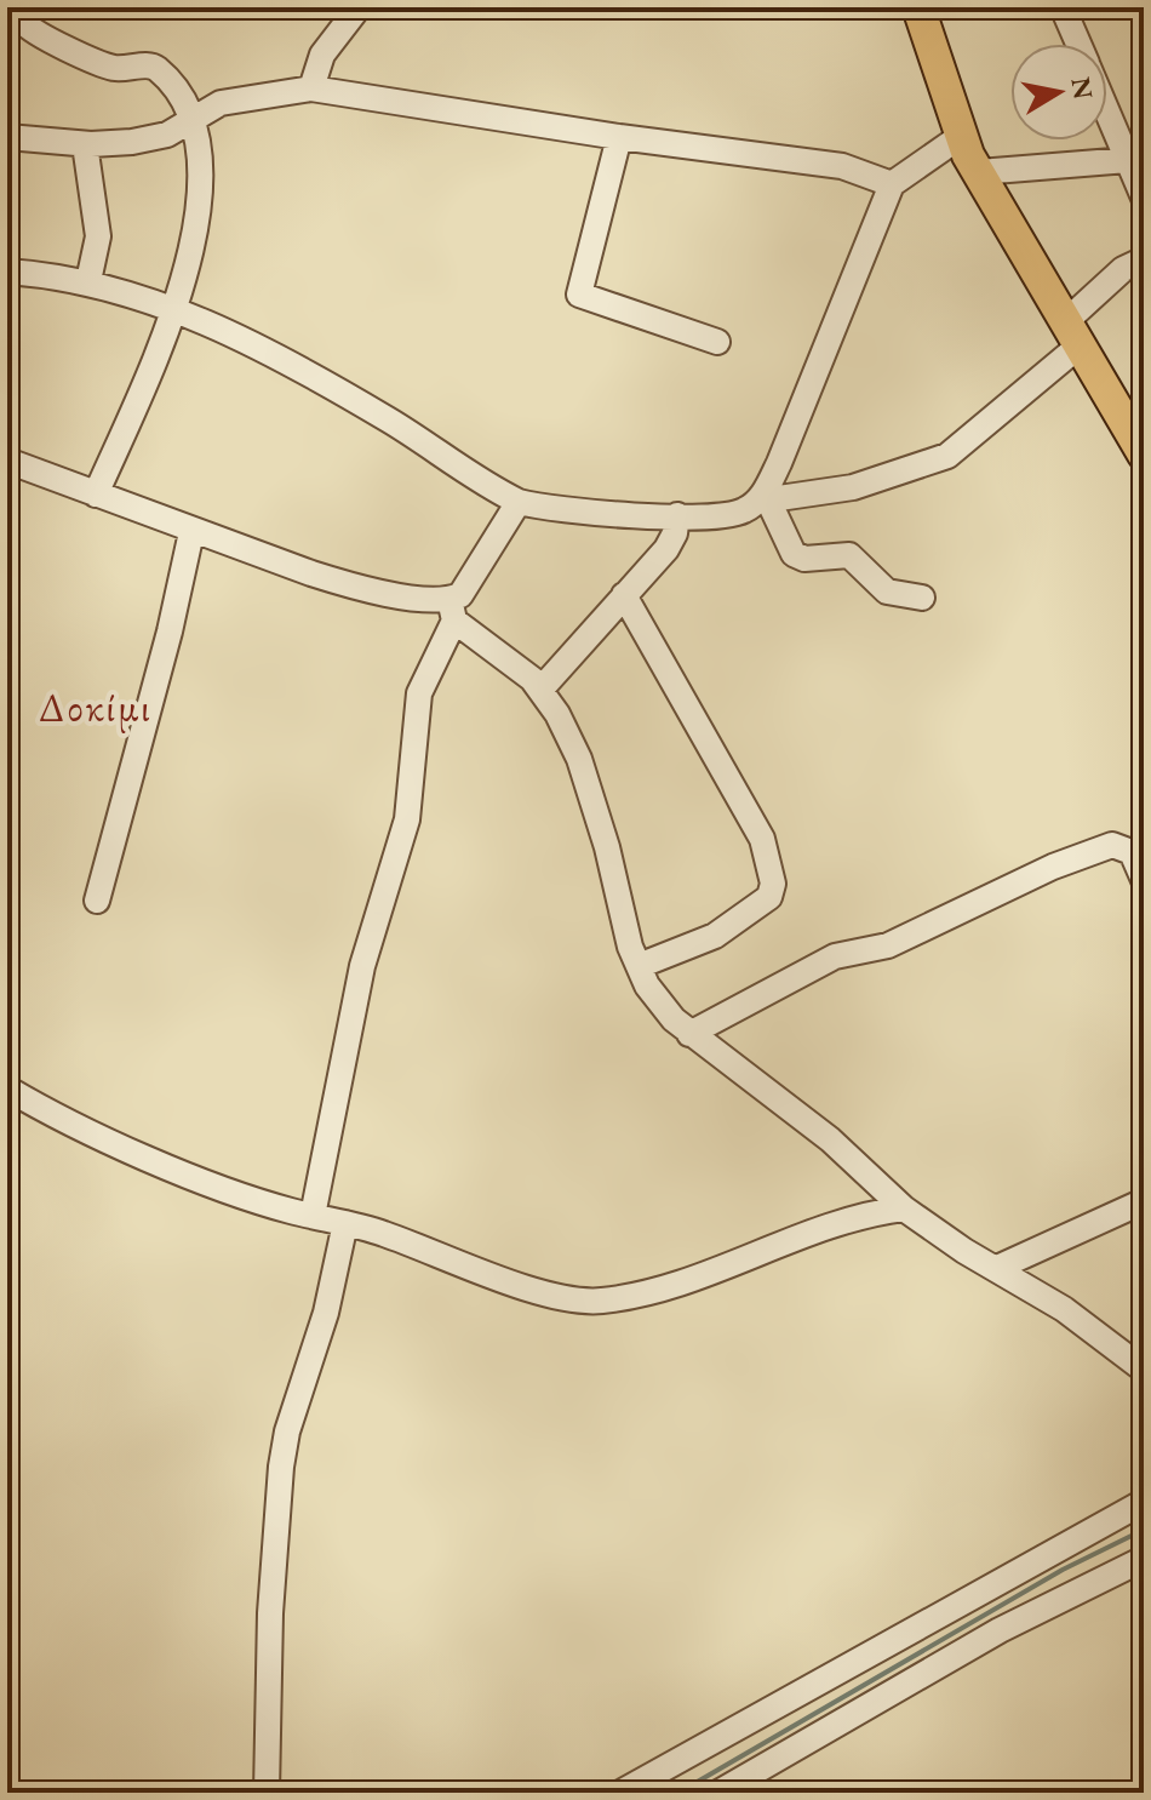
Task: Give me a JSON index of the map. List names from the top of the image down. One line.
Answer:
{"districts":["Δοκίμι"],"north":"right"}
